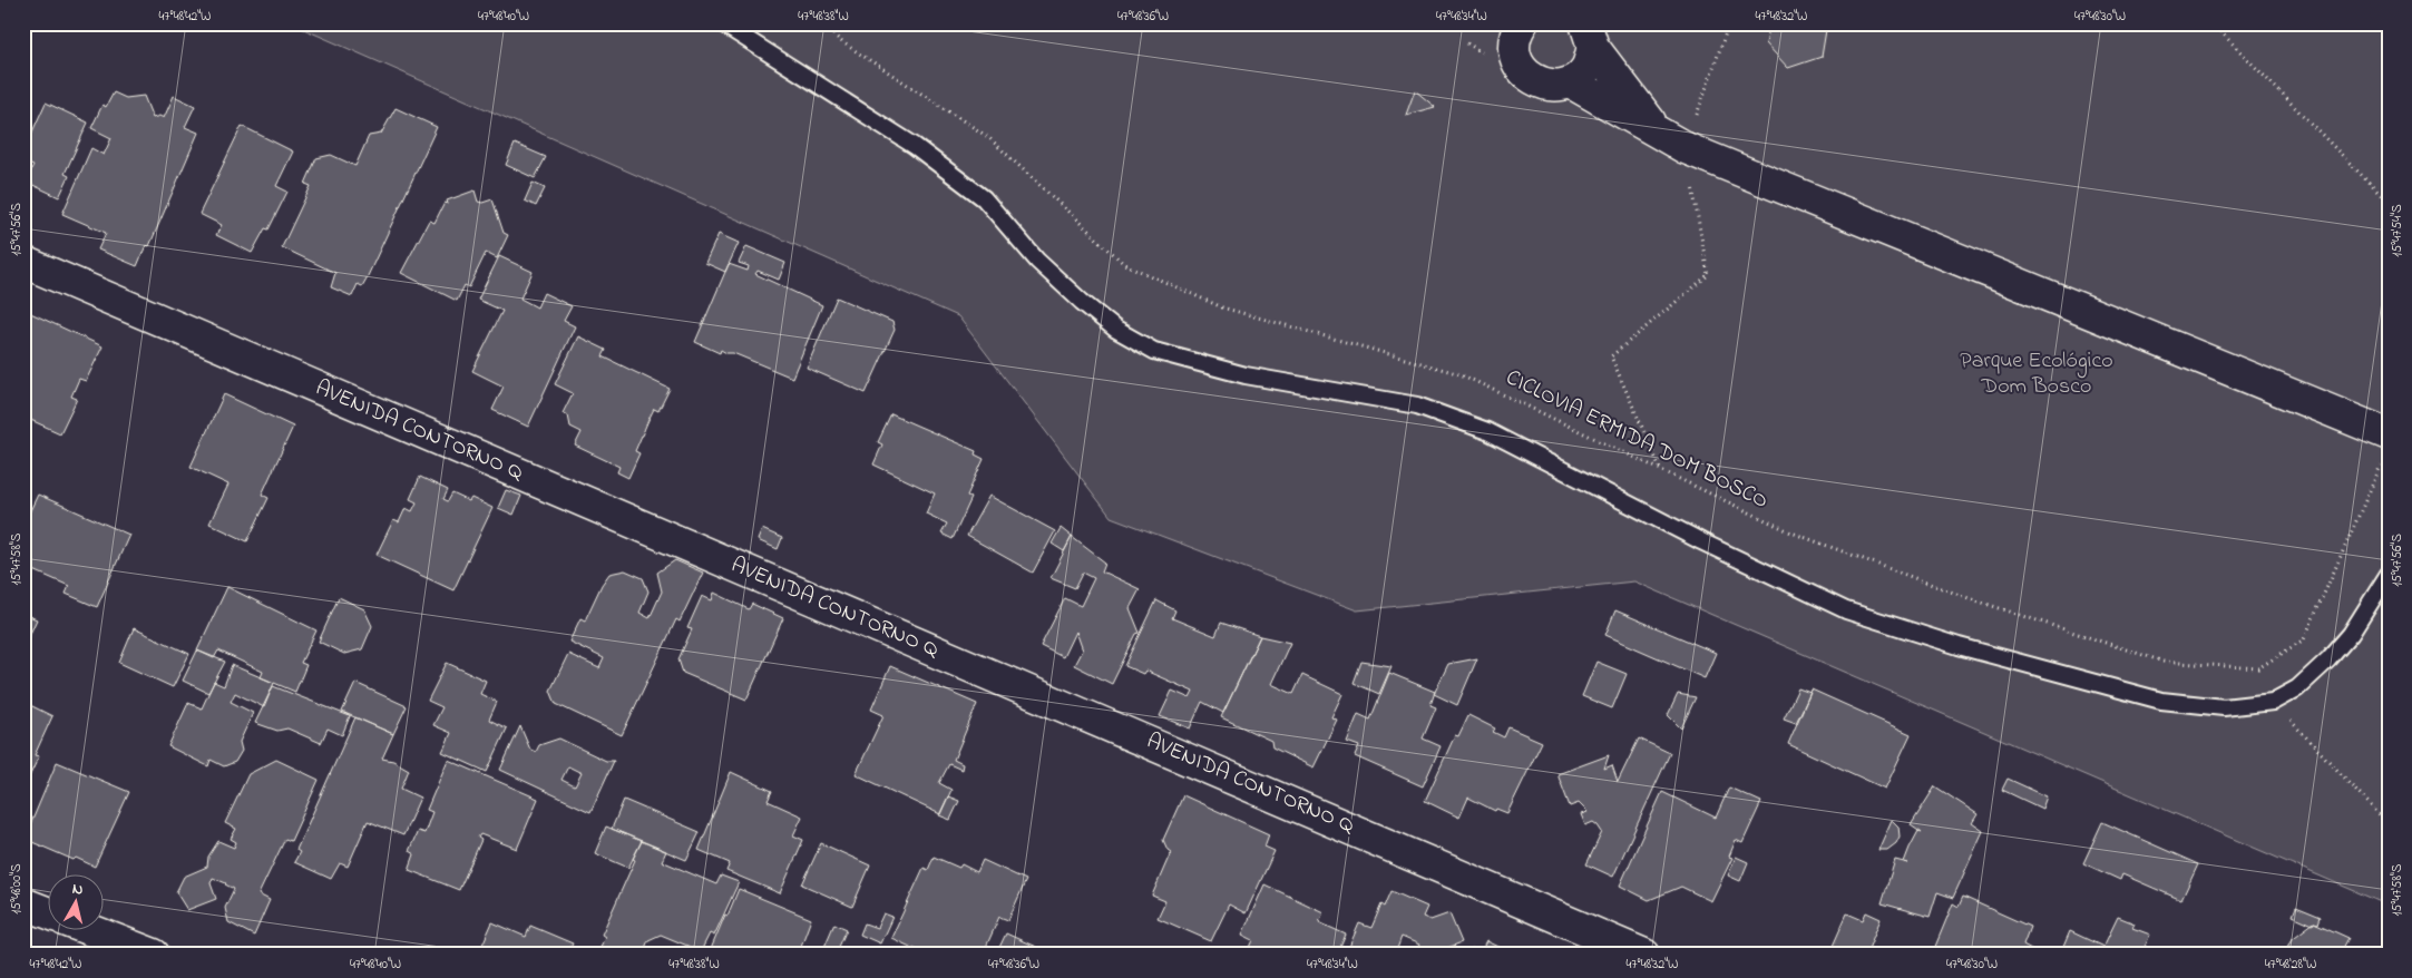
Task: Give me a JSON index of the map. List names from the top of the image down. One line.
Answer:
{"streets":{"street":["AVENIDA CONTORNO Q"],"path":["CICLOVIA ERMIDA DOM BOSCO"]},"parks":["Parque Ecológico Dom Bosco"],"north":"top","coordinates":["47°48'42\"W","47°48'40\"W","47°48'38\"W","47°48'36\"W","47°48'34\"W","47°48'32\"W","47°48'30\"W","15°47'56\"S","15°47'54\"S","15°47'58\"S","15°48'00\"S","47°48'28\"W"]}
